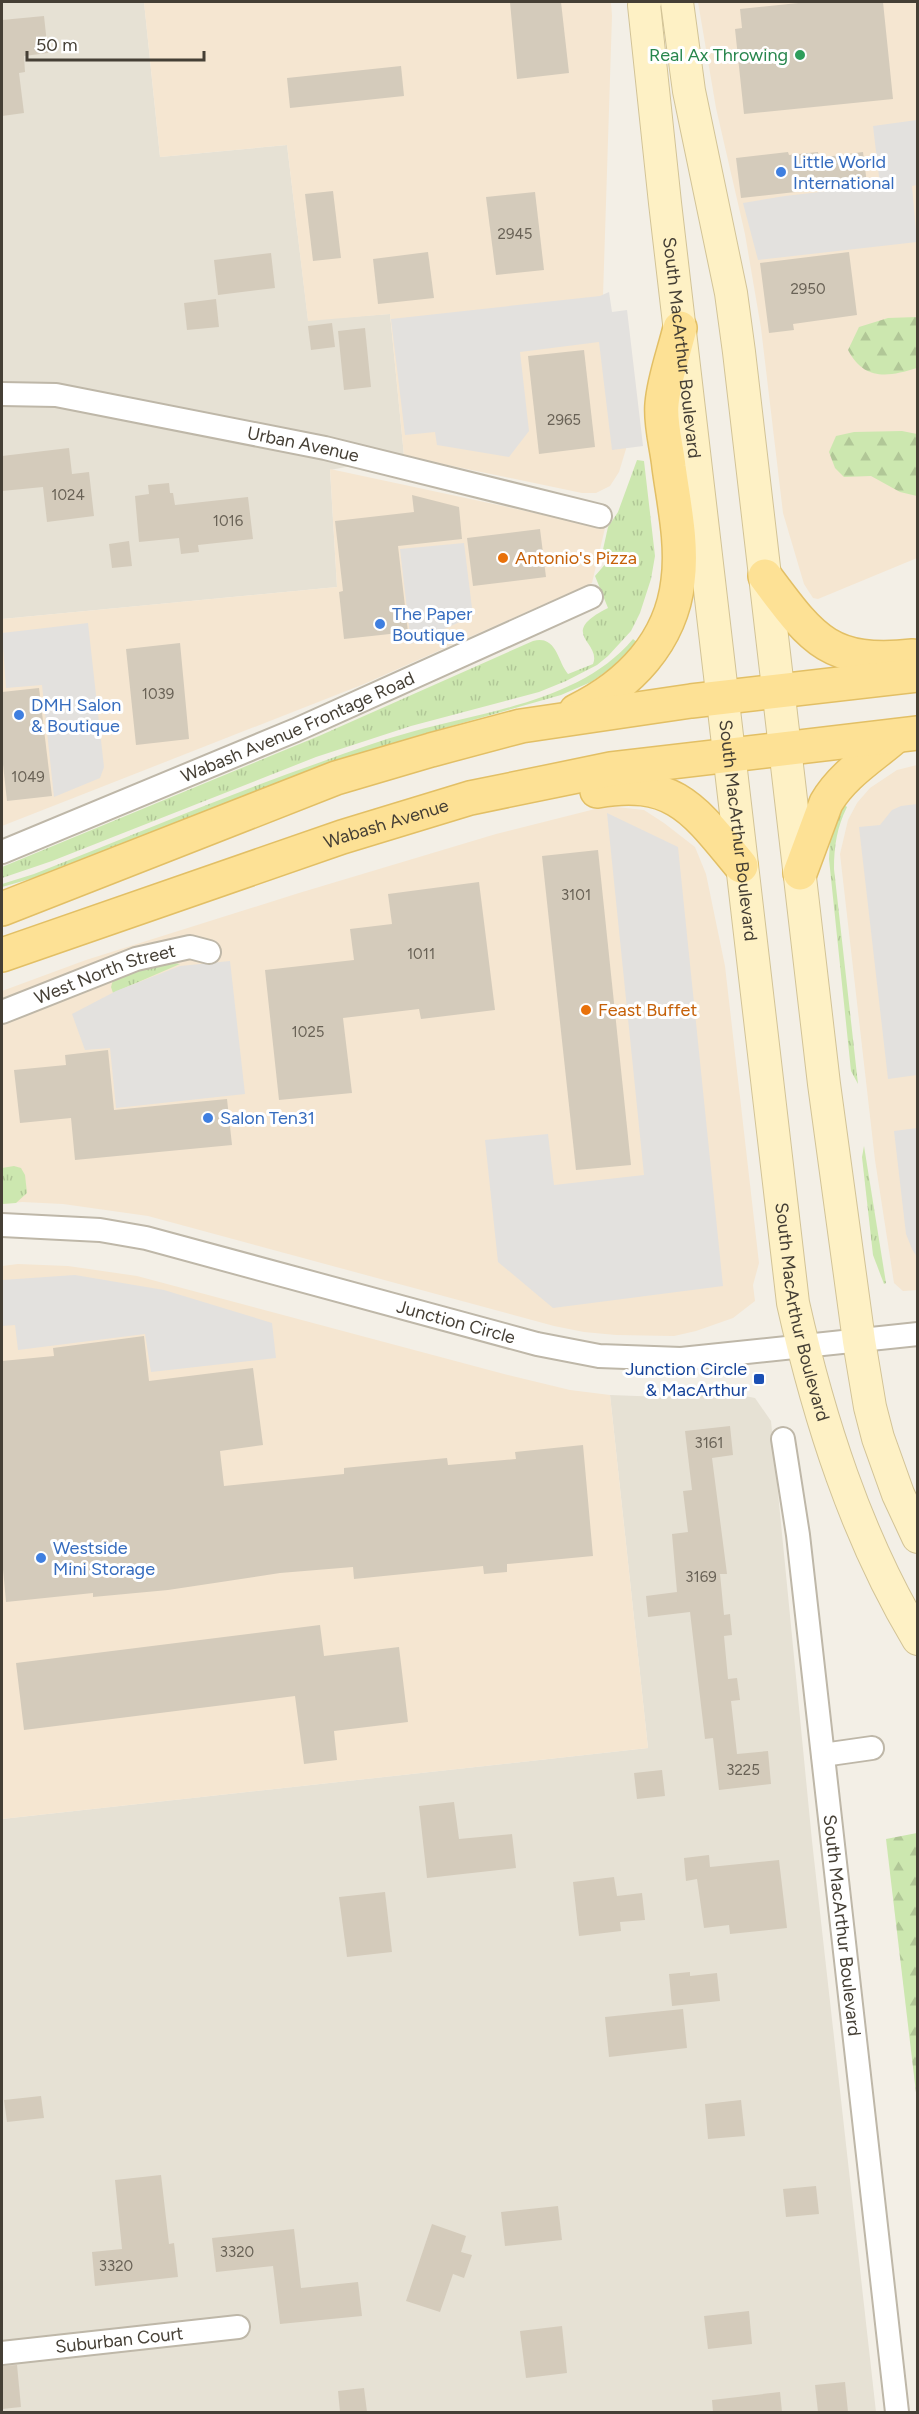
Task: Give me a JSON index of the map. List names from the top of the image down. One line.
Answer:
{"streets":{"main road":["South MacArthur Boulevard","Wabash Avenue"],"street":["Urban Avenue","Wabash Avenue Frontage Road","West North Street","Junction Circle","Suburban Court"]},"crossings":[["South MacArthur Boulevard","Wabash Avenue"],["South MacArthur Boulevard","Junction Circle"]],"places":{"other":["Real Ax Throwing","Little World International","Antonio's Pizza","The Paper Boutique","DMH Salon & Boutique","Feast Buffet","Salon Ten31","Westside Mini Storage"],"transit":["Junction Circle & MacArthur"]},"house_numbers":["2945","2950","2965","1024","1016","1039","1049","3101","1011","1025","3161","3169","3225","3320","3320"],"scale_bar":"50 m"}
